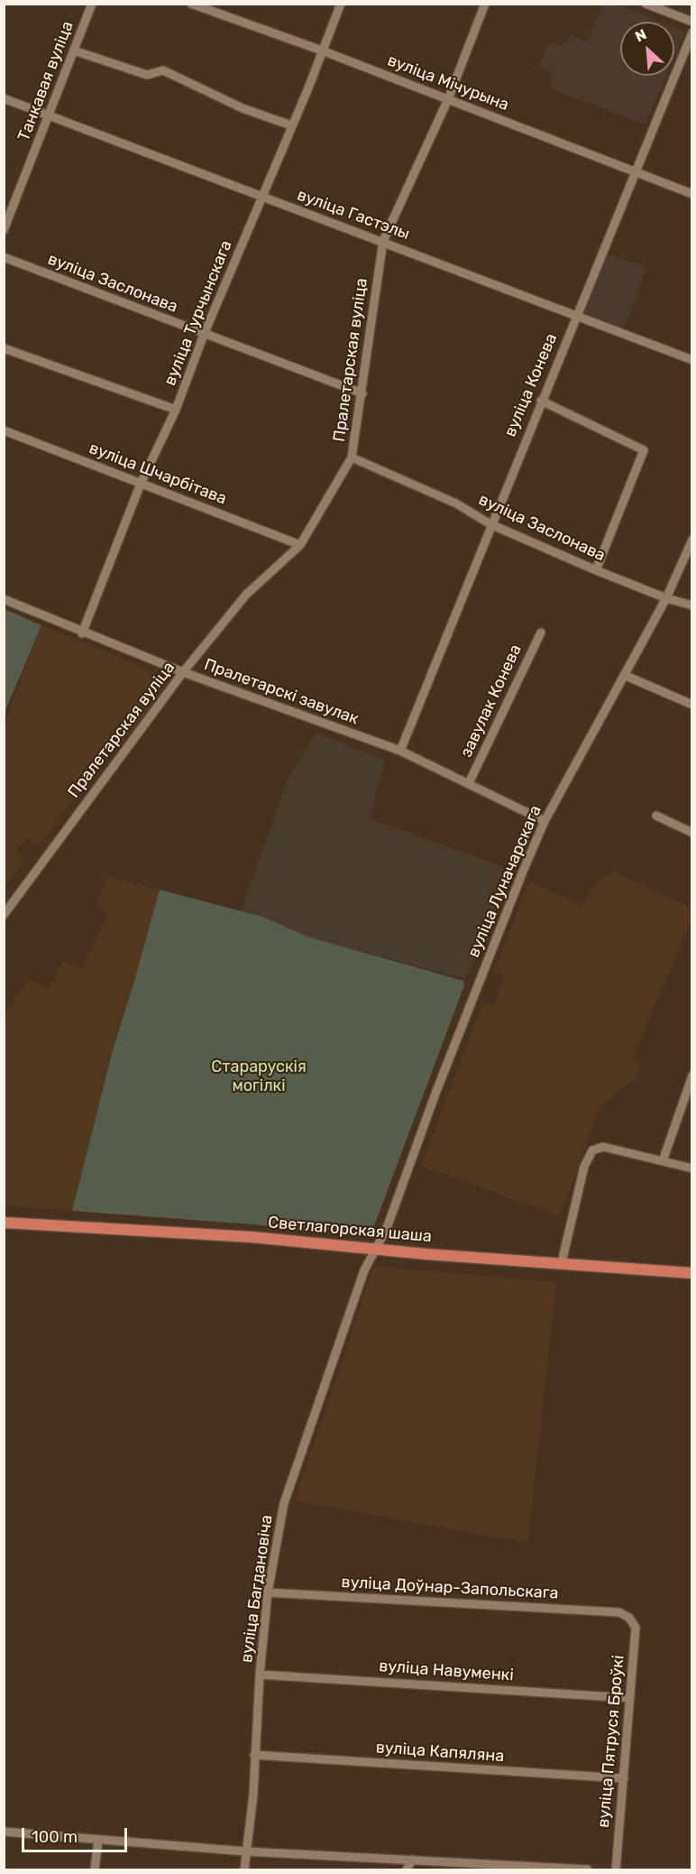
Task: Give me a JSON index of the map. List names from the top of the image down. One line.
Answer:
{"streets":{"main road":["Светлагорская шаша"],"street":["Танкавая вуліца","вуліца Мічурына","вуліца Гастэлы","вуліца Заслонава","вуліца Турчынскага","Пралетарская вуліца","вуліца Конева","вуліца Шчарбітава","Пралетарскі завулак","завулак Конева","вуліца Луначарскага","вуліца Доўнар-Запольскага","вуліца Багдановіча","вуліца Навуменкі","вуліца Пятруся Броўкі","вуліца Капяляна"]},"crossings":[["Танкавая вуліца","вуліца Гастэлы"],["вуліца Мічурына","вуліца Турчынскага"],["вуліца Мічурына","Пралетарская вуліца"],["вуліца Мічурына","вуліца Конева"],["вуліца Гастэлы","вуліца Турчынскага"],["вуліца Гастэлы","Пралетарская вуліца"],["вуліца Гастэлы","вуліца Конева"],["вуліца Заслонава","вуліца Турчынскага"],["вуліца Заслонава","Пралетарская вуліца"],["вуліца Заслонава","вуліца Конева"],["вуліца Заслонава","вуліца Луначарскага"],["вуліца Турчынскага","вуліца Шчарбітава"],["вуліца Турчынскага","Пралетарскі завулак"],["Пралетарская вуліца","вуліца Шчарбітава"],["Пралетарская вуліца","Пралетарскі завулак"],["вуліца Конева","Пралетарскі завулак"],["Пралетарскі завулак","завулак Конева"],["Пралетарскі завулак","вуліца Луначарскага"],["вуліца Луначарскага","Светлагорская шаша"],["вуліца Луначарскага","вуліца Багдановіча"],["Светлагорская шаша","вуліца Багдановіча"],["вуліца Доўнар-Запольскага","вуліца Багдановіча"],["вуліца Доўнар-Запольскага","вуліца Пятруся Броўкі"],["вуліца Багдановіча","вуліца Навуменкі"],["вуліца Багдановіча","вуліца Капяляна"],["вуліца Навуменкі","вуліца Пятруся Броўкі"],["вуліца Пятруся Броўкі","вуліца Капяляна"]],"parks":["Старарускія могілкі"],"scale_bar":"100 m","north":"top left"}
